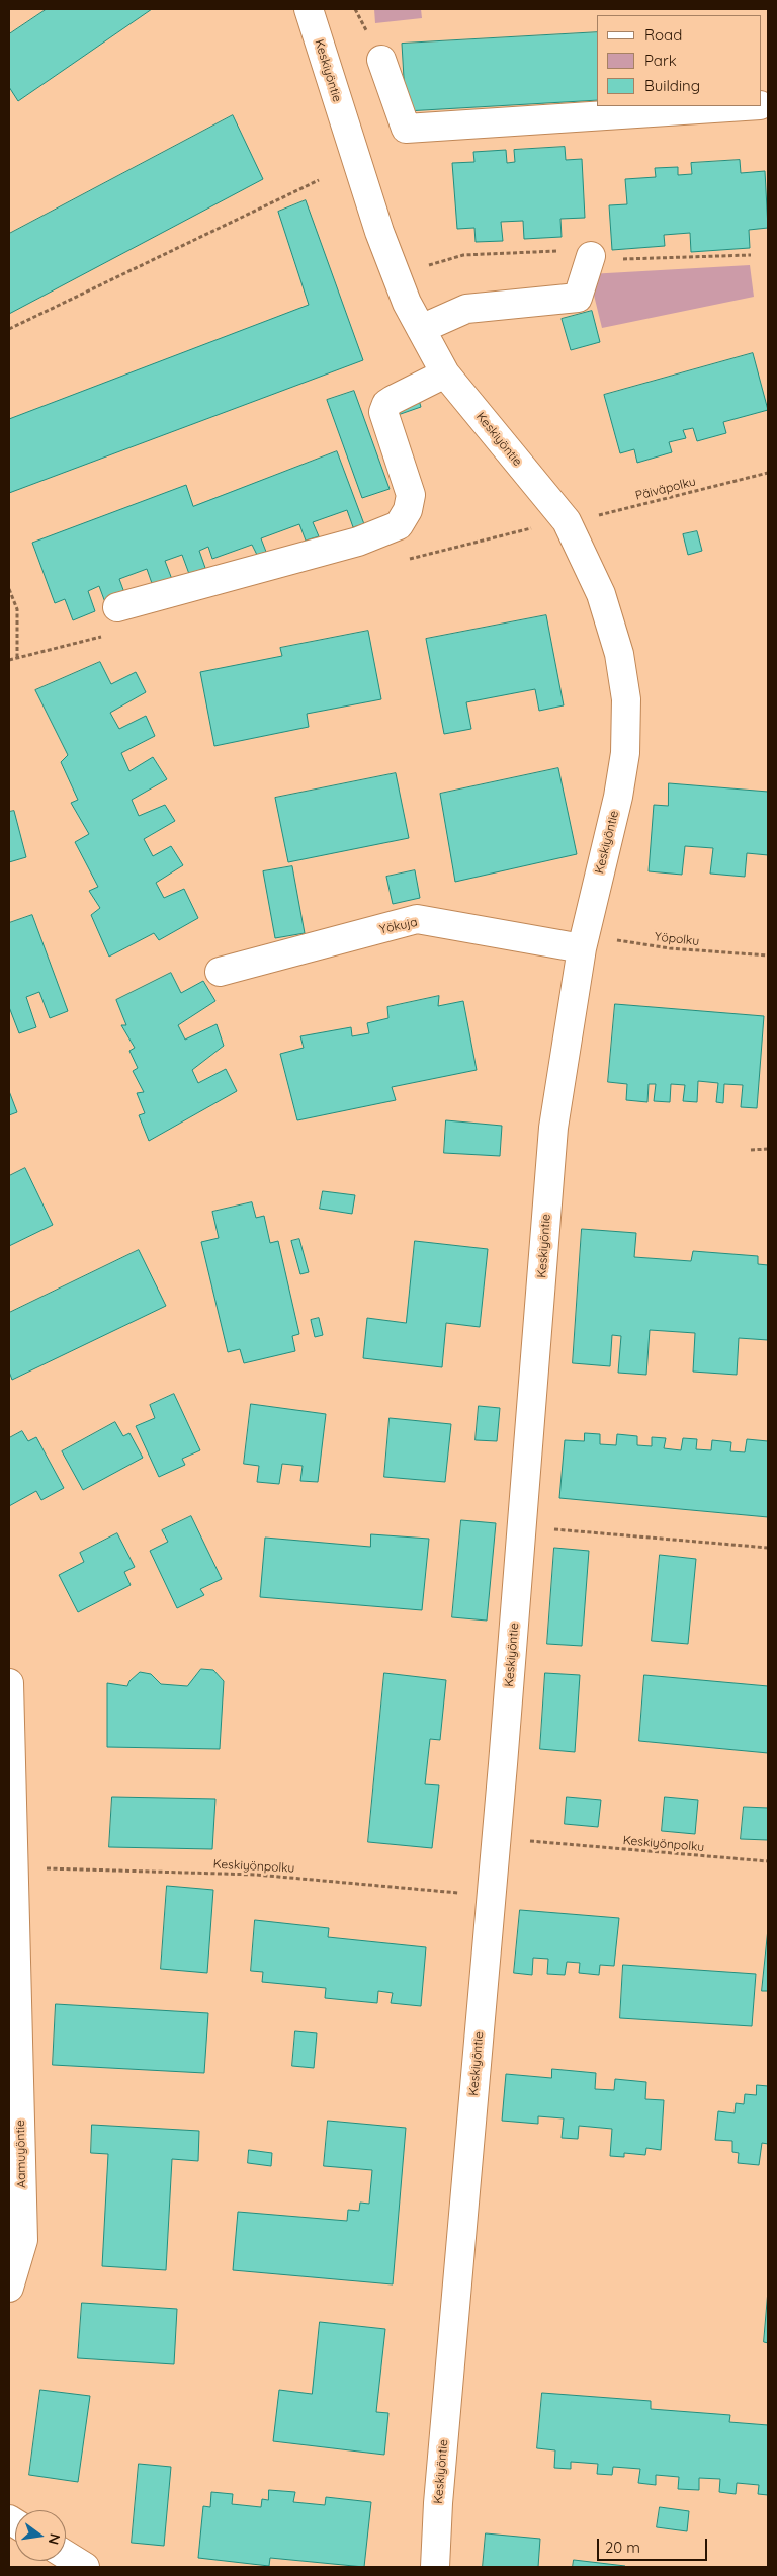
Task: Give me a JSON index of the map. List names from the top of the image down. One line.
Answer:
{"streets":{"street":["Keskiyöntie","Yökuja","Aamuyöntie"],"path":["Päiväpolku","Yöpolku","Keskiyönpolku"]},"crossings":[["Keskiyöntie","Päiväpolku"],["Keskiyöntie","Yökuja"],["Keskiyöntie","Yöpolku"],["Keskiyöntie","Keskiyönpolku"],["Yökuja","Yöpolku"],["Keskiyönpolku","Aamuyöntie"]],"legend":["Road","Park","Building"],"scale_bar":"20 m","north":"right"}
